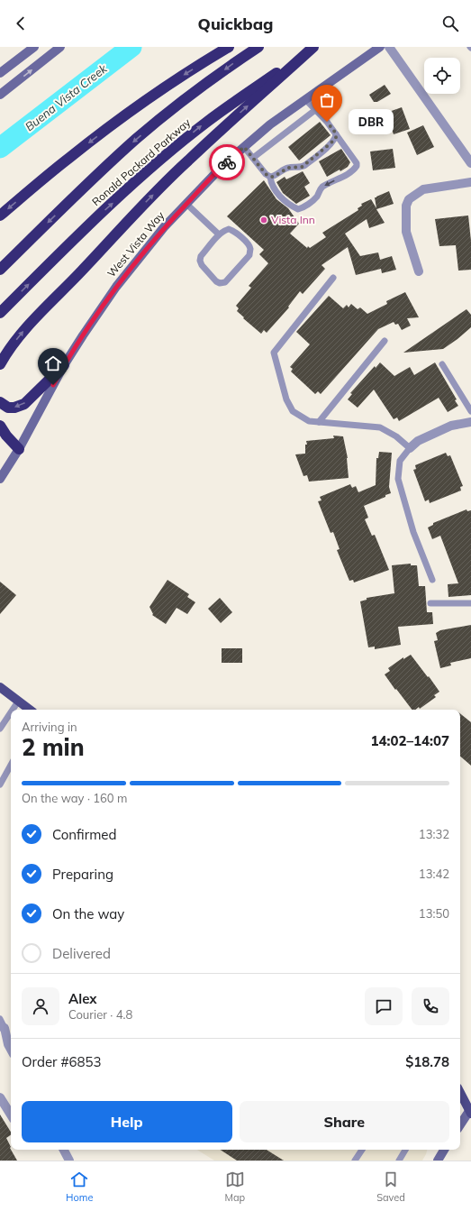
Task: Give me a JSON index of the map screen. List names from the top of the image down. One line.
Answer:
{"streets":{"highway":["Ronald Packard Parkway"],"main road":["West Vista Way"]},"water":["Buena Vista Creek"],"places":["DBR","Vista Inn"],"page":{"header":"Quickbag","bubble":"DBR","heading":["2 min","Arriving in","14:02–14:07"],"panel":["Alex","Courier · 4.8","Order #6853","$18.78"],"bar":"On the way · 160 m","list":[["Confirmed","13:32"],["Preparing","13:42"],["On the way","13:50"],"Delivered"],"buttons":["Help","Share"],"tabs":["Home","Map","Saved"]}}
